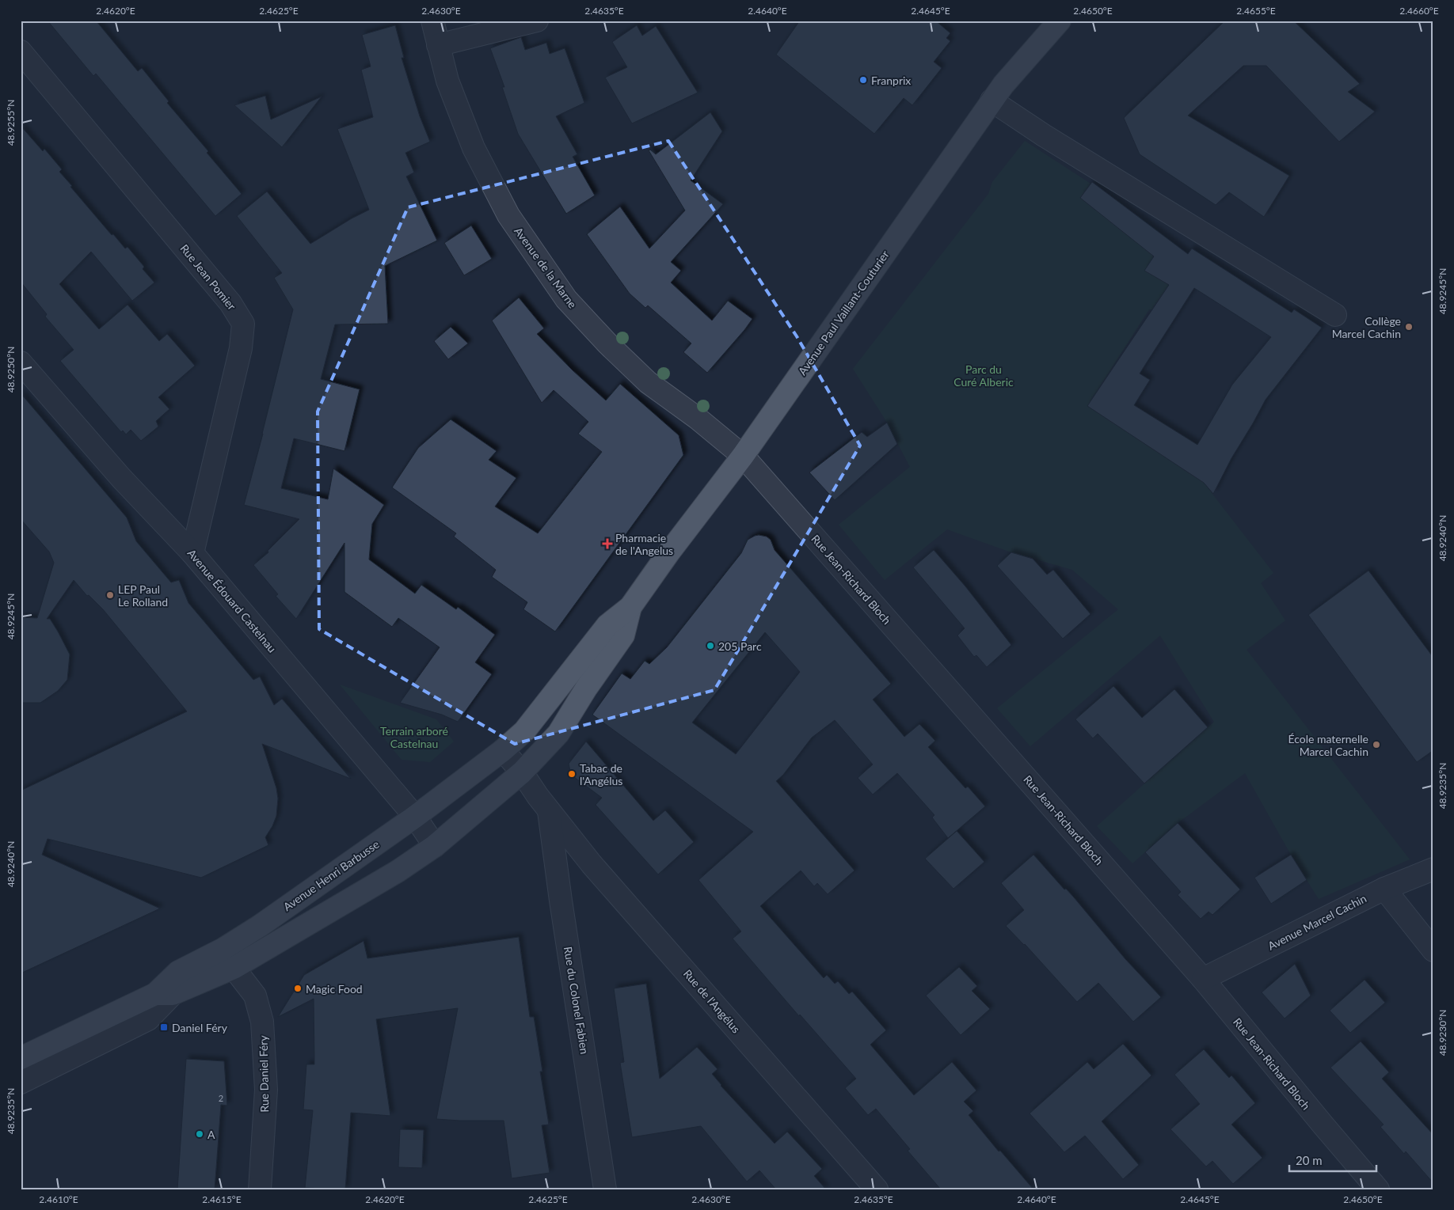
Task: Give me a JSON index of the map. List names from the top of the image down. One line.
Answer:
{"streets":{"main road":["Avenue Paul Vaillant-Couturier","Avenue Henri Barbusse"],"street":["Avenue de la Marne","Rue Jean Pomier","Rue Jean-Richard Bloch","Avenue Édouard Castelnau","Avenue Marcel Cachin","Rue du Colonel Fabien","Rue de l'Angélus","Rue Daniel Féry"]},"crossings":[["Avenue de la Marne","Avenue Paul Vaillant-Couturier"],["Avenue de la Marne","Rue Jean-Richard Bloch"],["Rue Jean Pomier","Avenue Édouard Castelnau"],["Avenue Paul Vaillant-Couturier","Rue Jean-Richard Bloch"],["Avenue Paul Vaillant-Couturier","Avenue Édouard Castelnau"],["Avenue Paul Vaillant-Couturier","Avenue Henri Barbusse"],["Avenue Paul Vaillant-Couturier","Rue de l'Angélus"],["Rue Jean-Richard Bloch","Avenue Marcel Cachin"],["Avenue Édouard Castelnau","Avenue Henri Barbusse"],["Avenue Henri Barbusse","Rue Daniel Féry"],["Rue du Colonel Fabien","Rue de l'Angélus"]],"parks":["Parc du Curé Alberic","Terrain arboré Castelnau"],"places":{"other":["Franprix","Collège Marcel Cachin","LEP Paul Le Rolland","205 Parc","École maternelle Marcel Cachin","Tabac de l'Angélus","Magic Food","A"],"health":["Pharmacie de l'Angelus"],"transit":["Daniel Féry"]},"house_numbers":["2"],"scale_bar":"20 m","coordinates":["2.4620°E","2.4625°E","2.4630°E","2.4635°E","2.4640°E","2.4645°E","2.4650°E","2.4655°E","2.4660°E","48.9255°N","48.9245°N","48.9250°N","48.9240°N","48.9235°N","48.9230°N","2.4610°E","2.4615°E"]}
